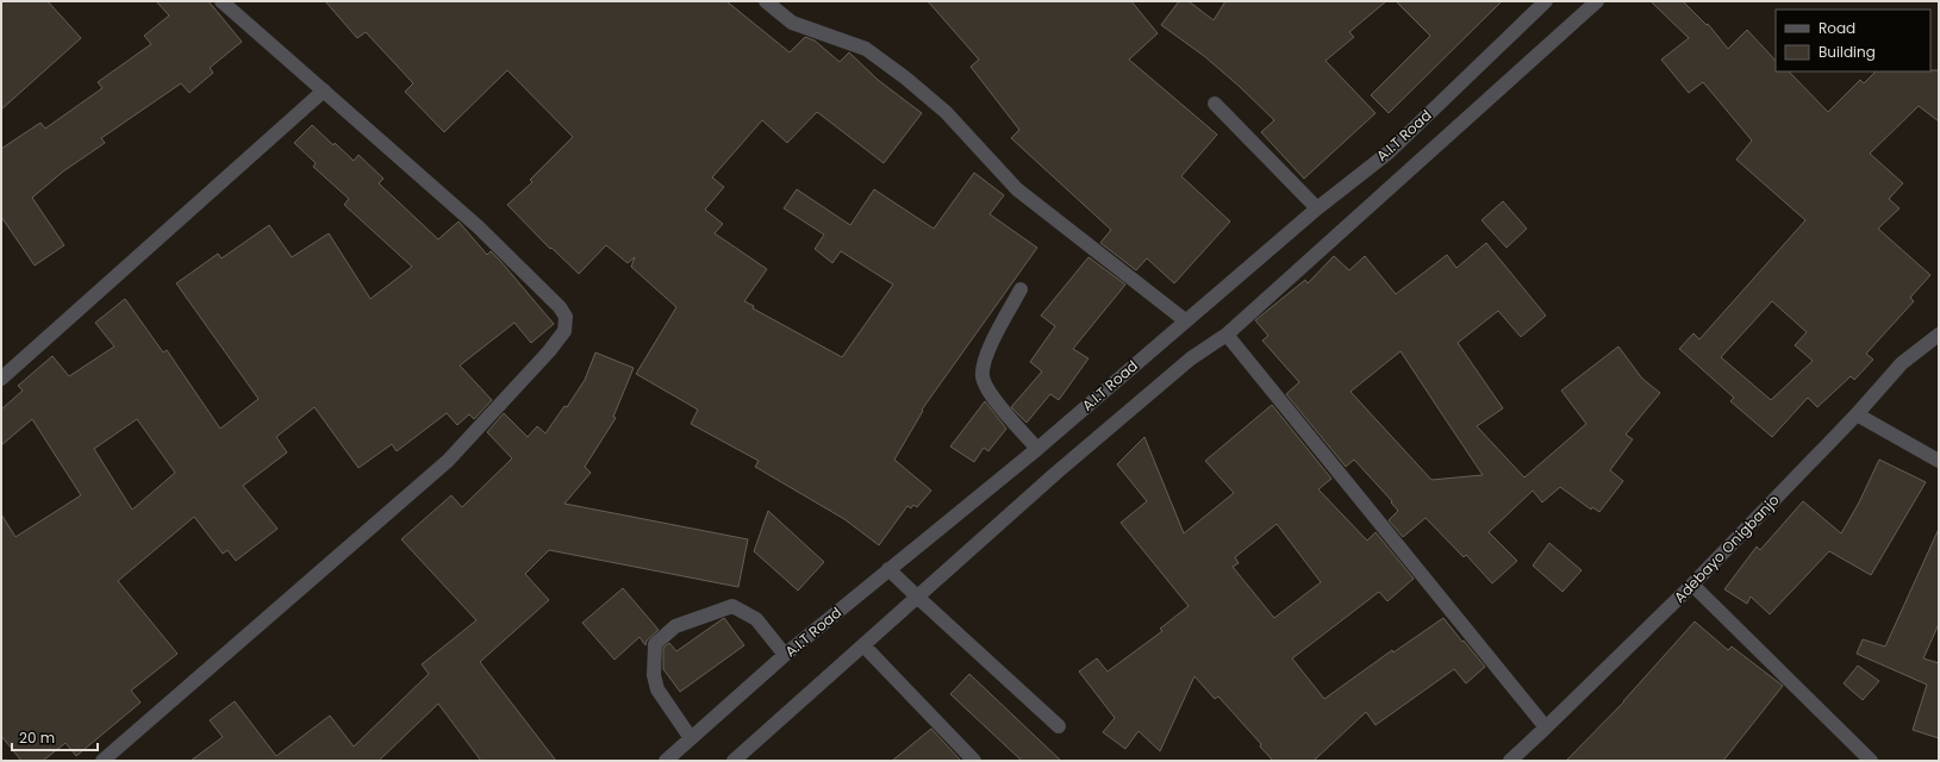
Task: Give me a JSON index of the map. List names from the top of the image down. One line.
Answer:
{"streets":{"street":["A.I.T Road","Adebayo Onigbanjo"]},"legend":["Road","Building"],"scale_bar":"20 m"}
